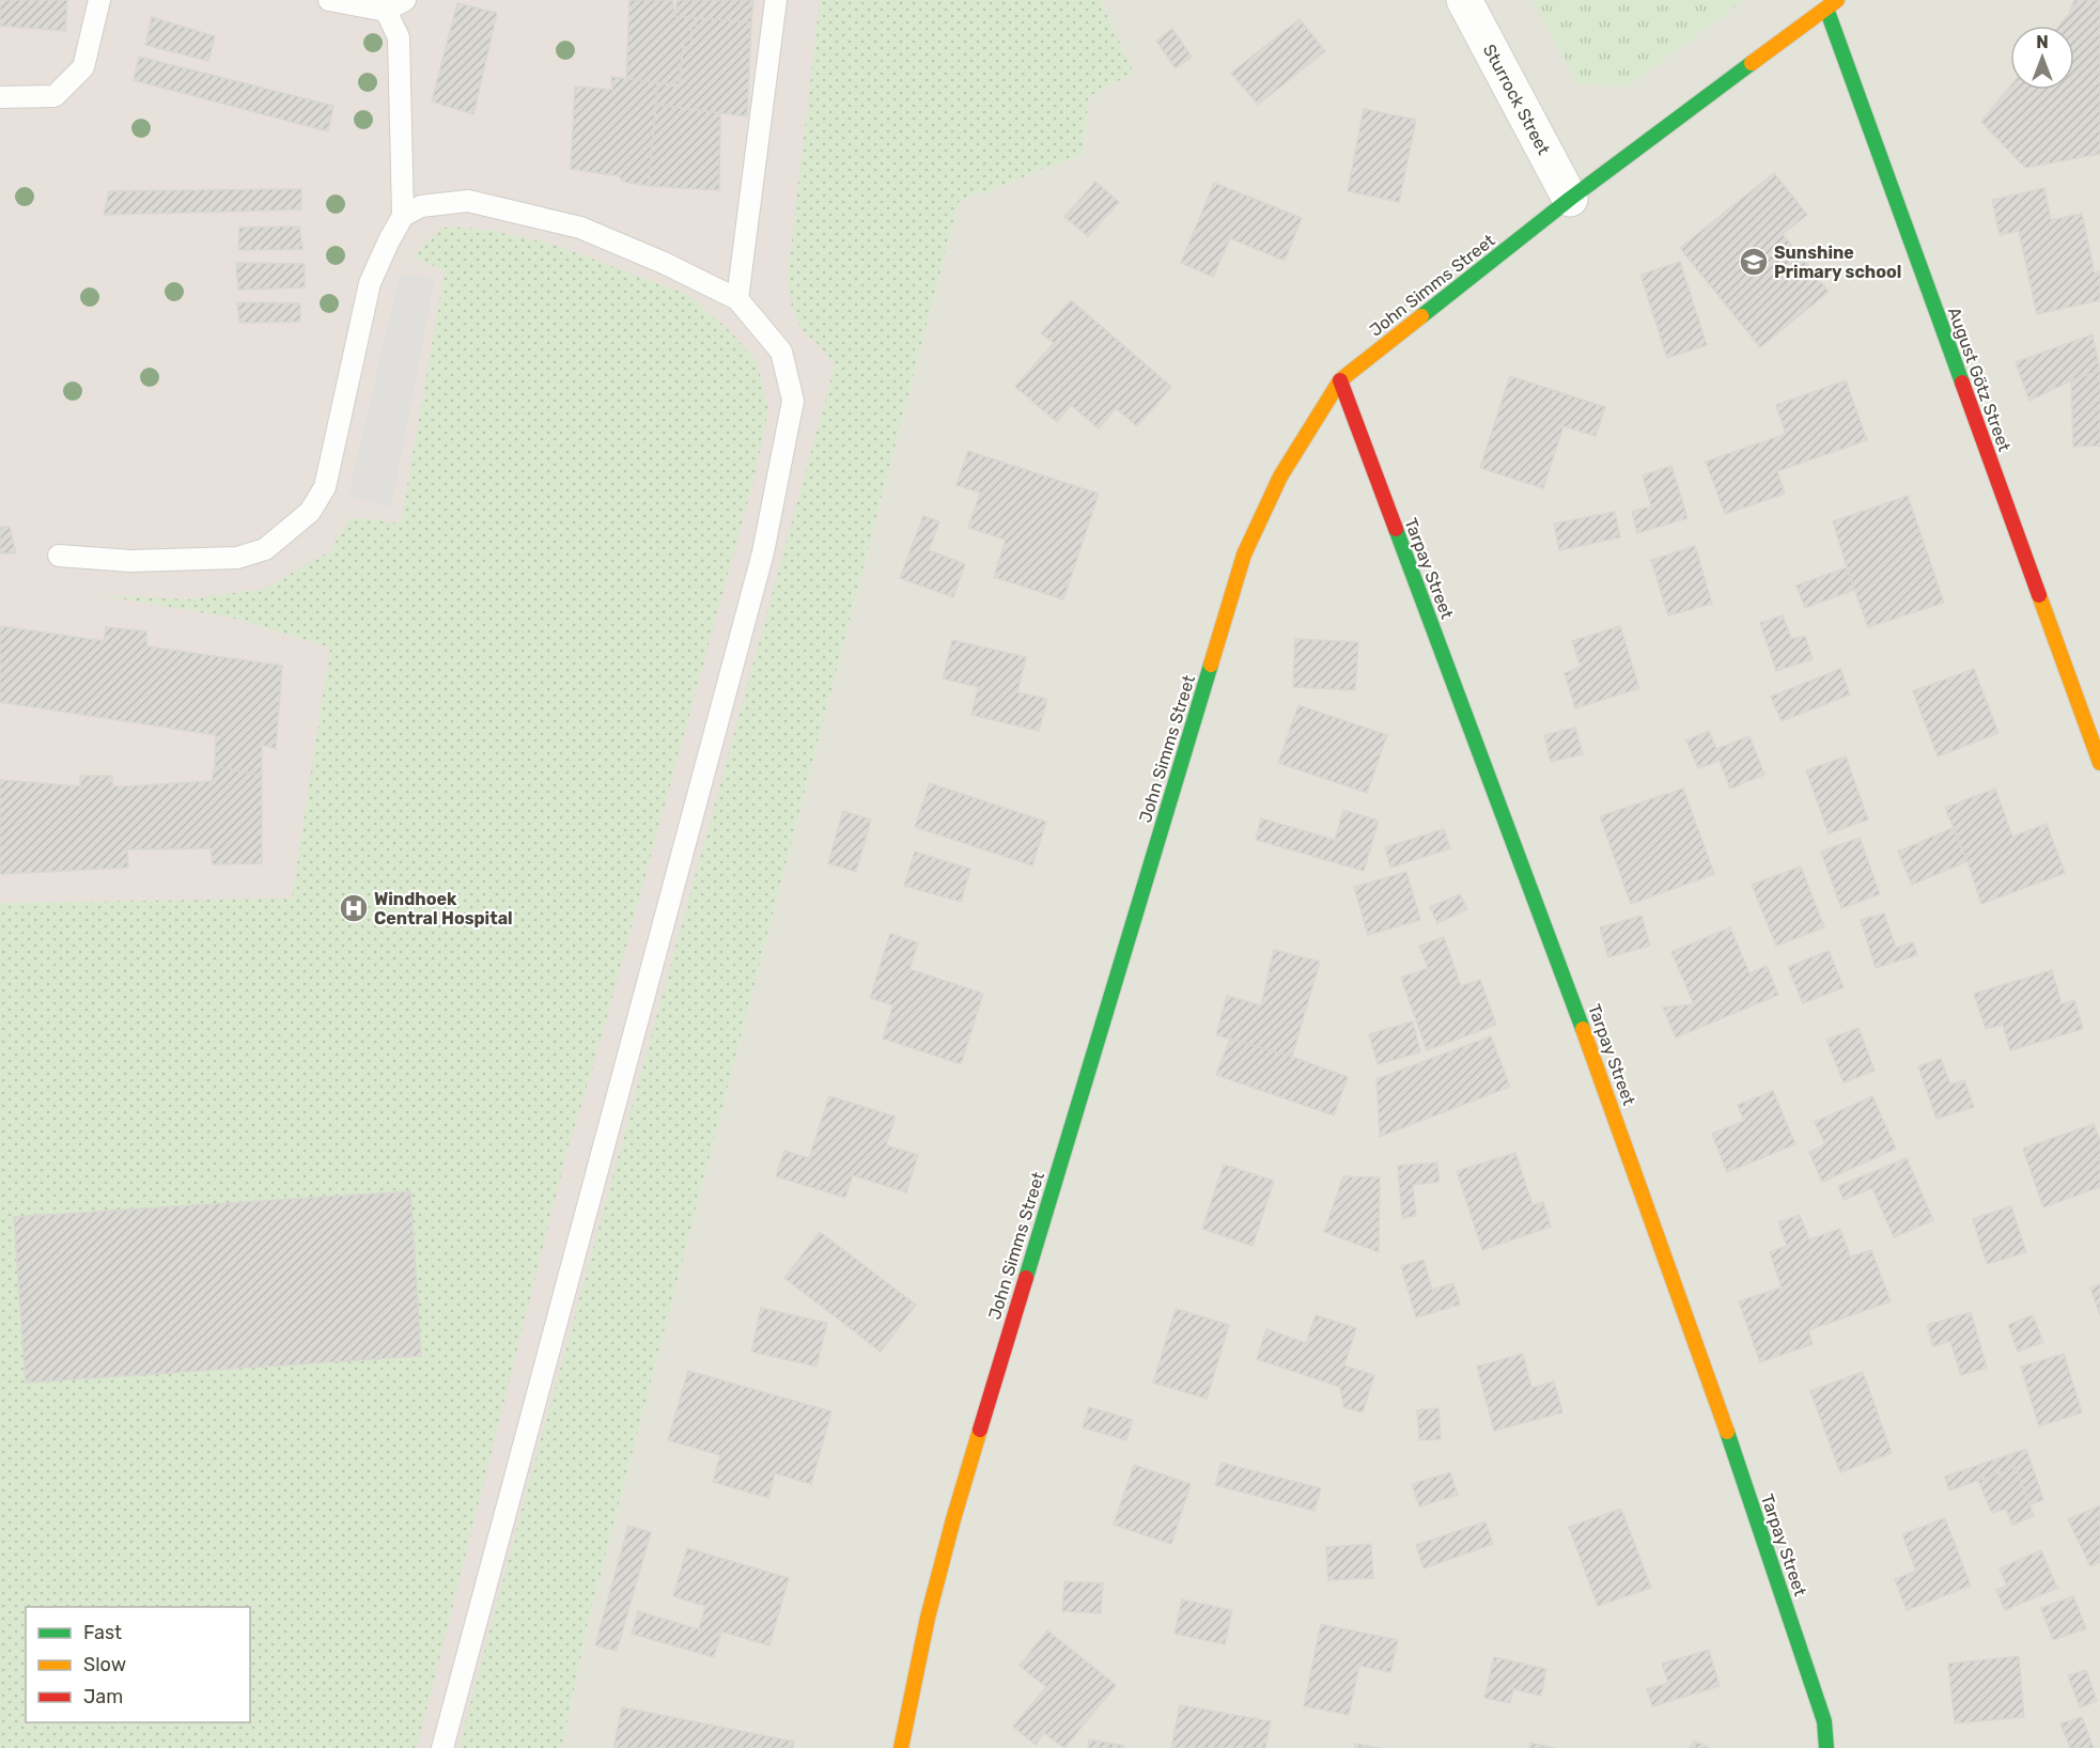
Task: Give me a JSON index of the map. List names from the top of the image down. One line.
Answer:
{"streets":{"street":["Sturrock Street","John Simms Street","August Götz Street","Tarpay Street"]},"crossings":[["Sturrock Street","John Simms Street"],["John Simms Street","August Götz Street"],["John Simms Street","Tarpay Street"]],"places":{"school or university":["Sunshine Primary school"],"hospital":["Windhoek Central Hospital"]},"legend":["Fast","Slow","Jam"],"north":"top"}
